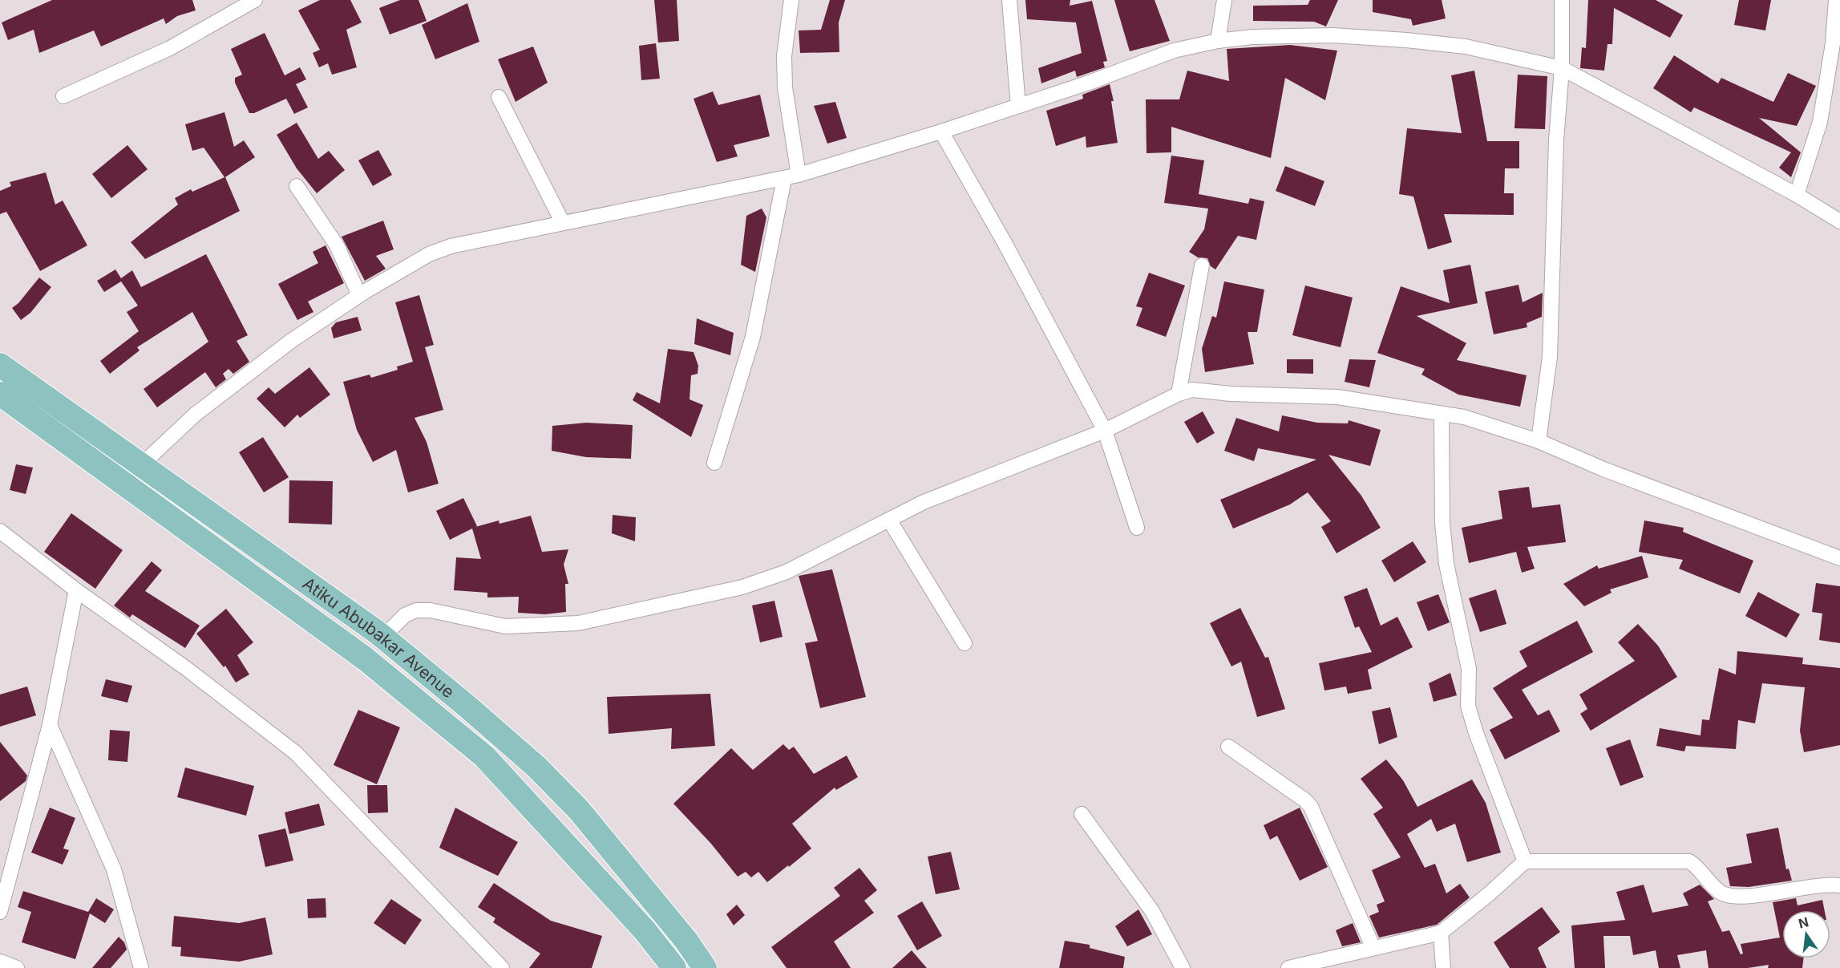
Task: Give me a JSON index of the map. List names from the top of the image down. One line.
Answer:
{"streets":{"main road":["Atiku Abubakar Avenue"]},"north":"top"}
